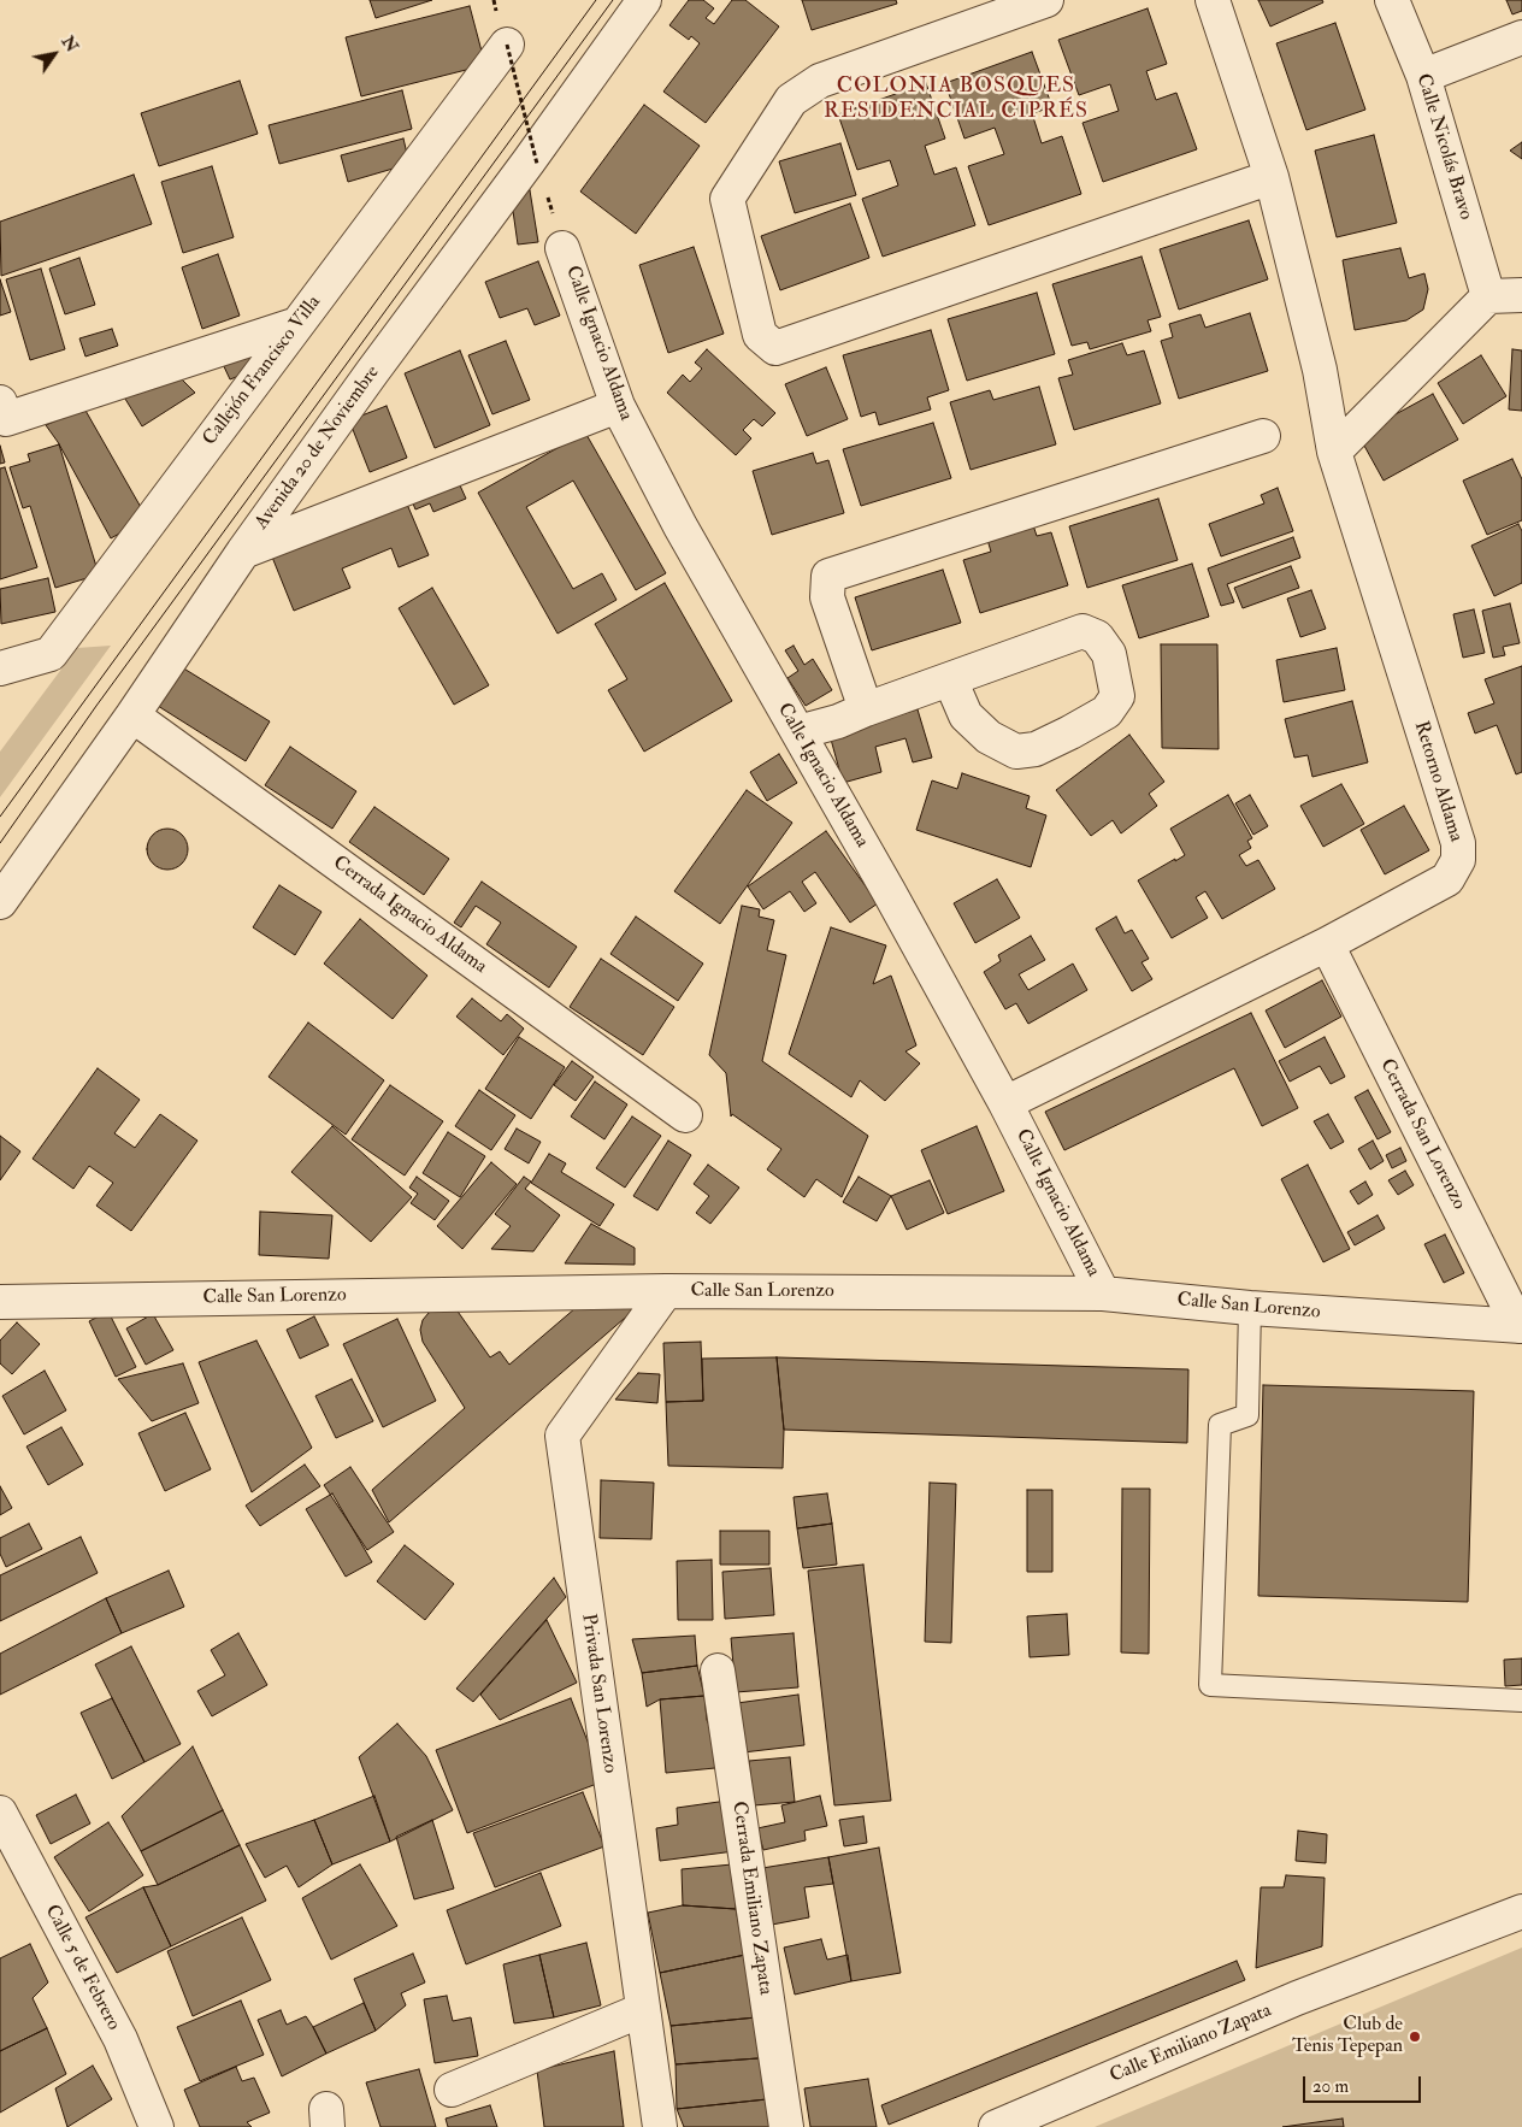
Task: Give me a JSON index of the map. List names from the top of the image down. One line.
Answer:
{"streets":{"street":["Calle Nicolás Bravo","Calle Ignacio Aldama","Callejón Francisco Villa","Avenida 20 de Noviembre","Retorno Aldama","Cerrada Ignacio Aldama","Cerrada San Lorenzo","Calle San Lorenzo","Privada San Lorenzo","Cerrada Emiliano Zapata","Calle 5 de Febrero","Calle Emiliano Zapata"]},"crossings":[["Calle Ignacio Aldama","Retorno Aldama"],["Calle Ignacio Aldama","Calle San Lorenzo"],["Avenida 20 de Noviembre","Cerrada Ignacio Aldama"],["Retorno Aldama","Cerrada San Lorenzo"],["Cerrada San Lorenzo","Calle San Lorenzo"],["Calle San Lorenzo","Privada San Lorenzo"]],"districts":["COLONIA BOSQUES RESIDENCIAL CIPRÉS"],"places":["Club de Tenis Tepepan"],"scale_bar":"20 m","north":"top right"}
